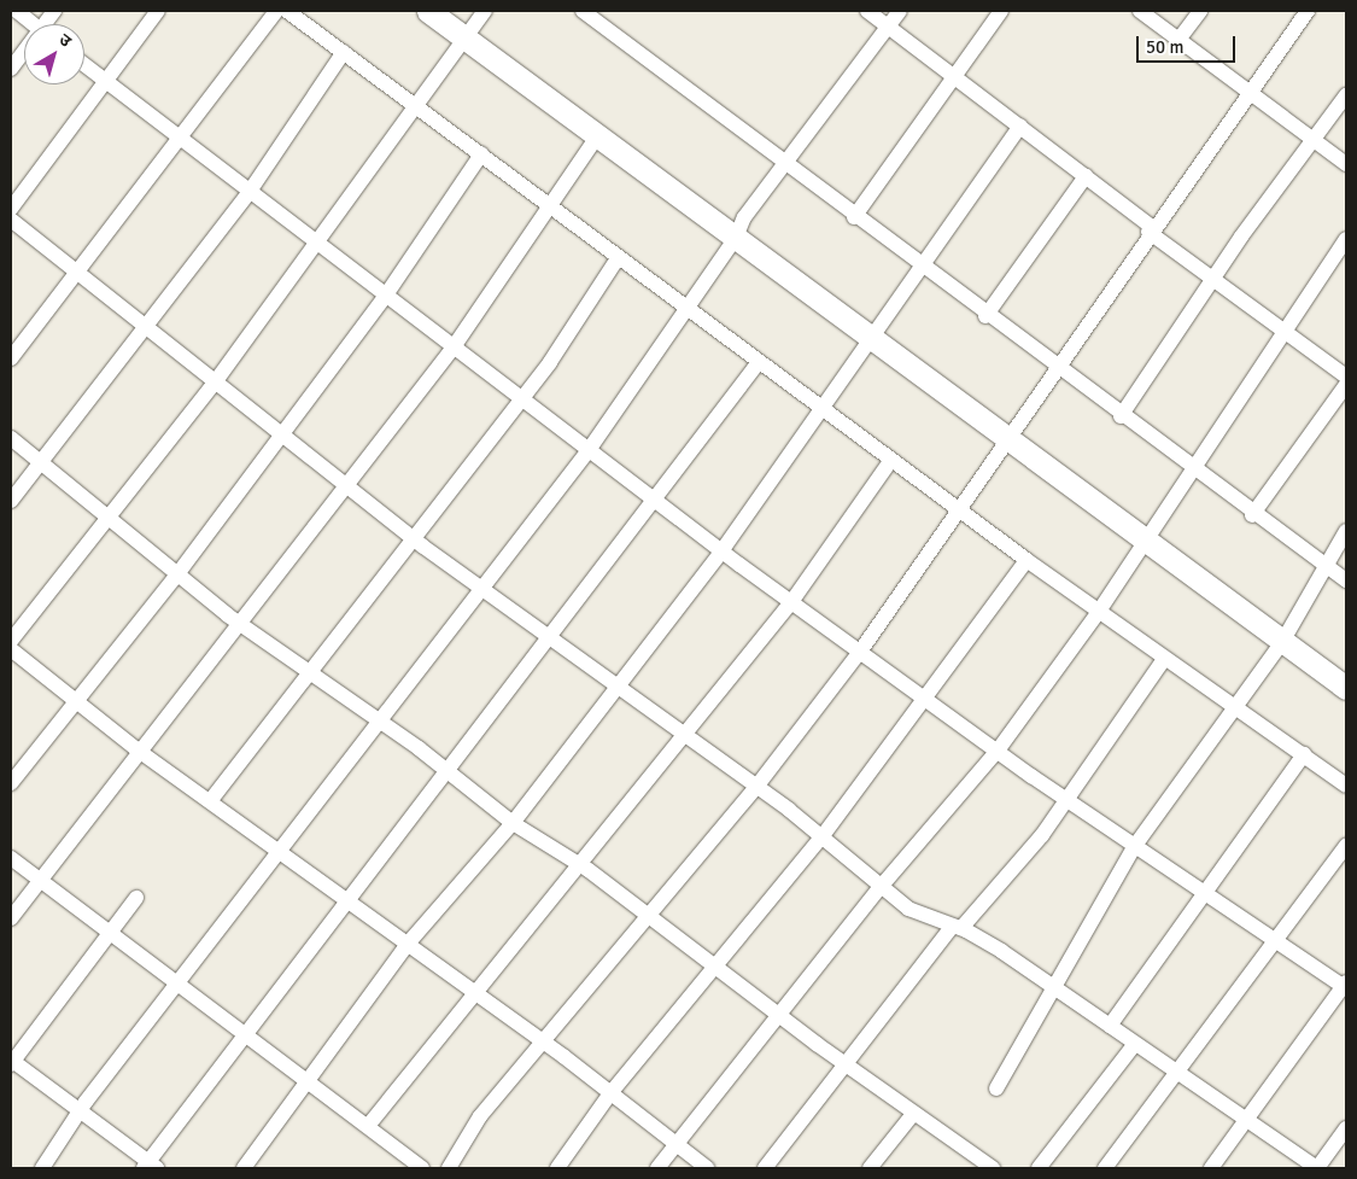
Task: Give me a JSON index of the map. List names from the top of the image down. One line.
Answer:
{"scale_bar":"50 m","north":"top right"}
